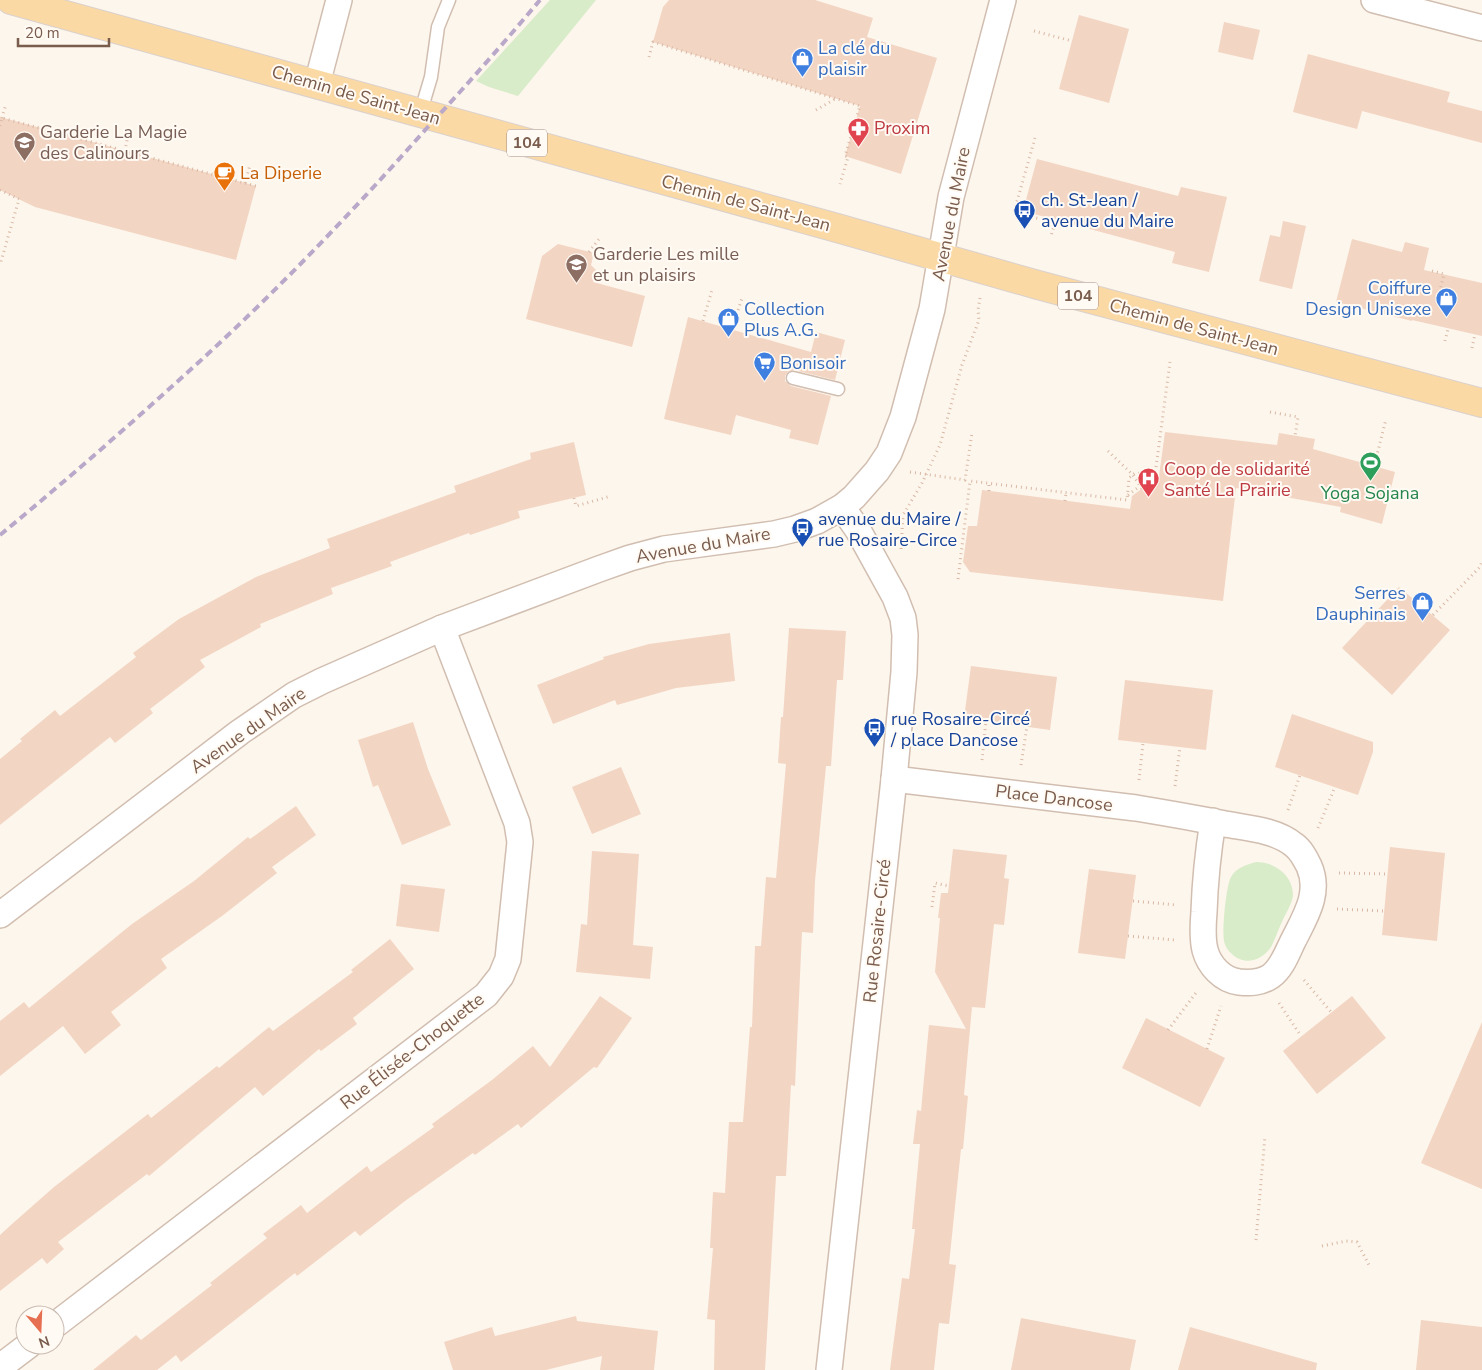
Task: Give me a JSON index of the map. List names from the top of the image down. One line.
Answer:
{"streets":{"main road":["Chemin de Saint-Jean","104"],"street":["Avenue du Maire","Place Dancose","Rue Rosaire-Circé","Rue Élisée-Choquette"]},"crossings":[["Chemin de Saint-Jean","Avenue du Maire"],["Avenue du Maire","Rue Rosaire-Circé"],["Avenue du Maire","Rue Élisée-Choquette"],["Place Dancose","Rue Rosaire-Circé"]],"places":{"shop":["La clé du plaisir","Coiffure Design Unisexe","Collection Plus A.G.","Serres Dauphinais"],"pharmacy":["Proxim"],"school or university":["Garderie La Magie des Calinours","Garderie Les mille et un plaisirs"],"cafe":["La Diperie"],"bus stop":["ch. St-Jean / avenue du Maire","avenue du Maire / rue Rosaire-Circe","rue Rosaire-Circé / place Dancose"],"supermarket":["Bonisoir"],"sports":["Yoga Sojana"],"hospital":["Coop de solidarité Santé La Prairie"]},"scale_bar":"20 m","north":"bottom"}
